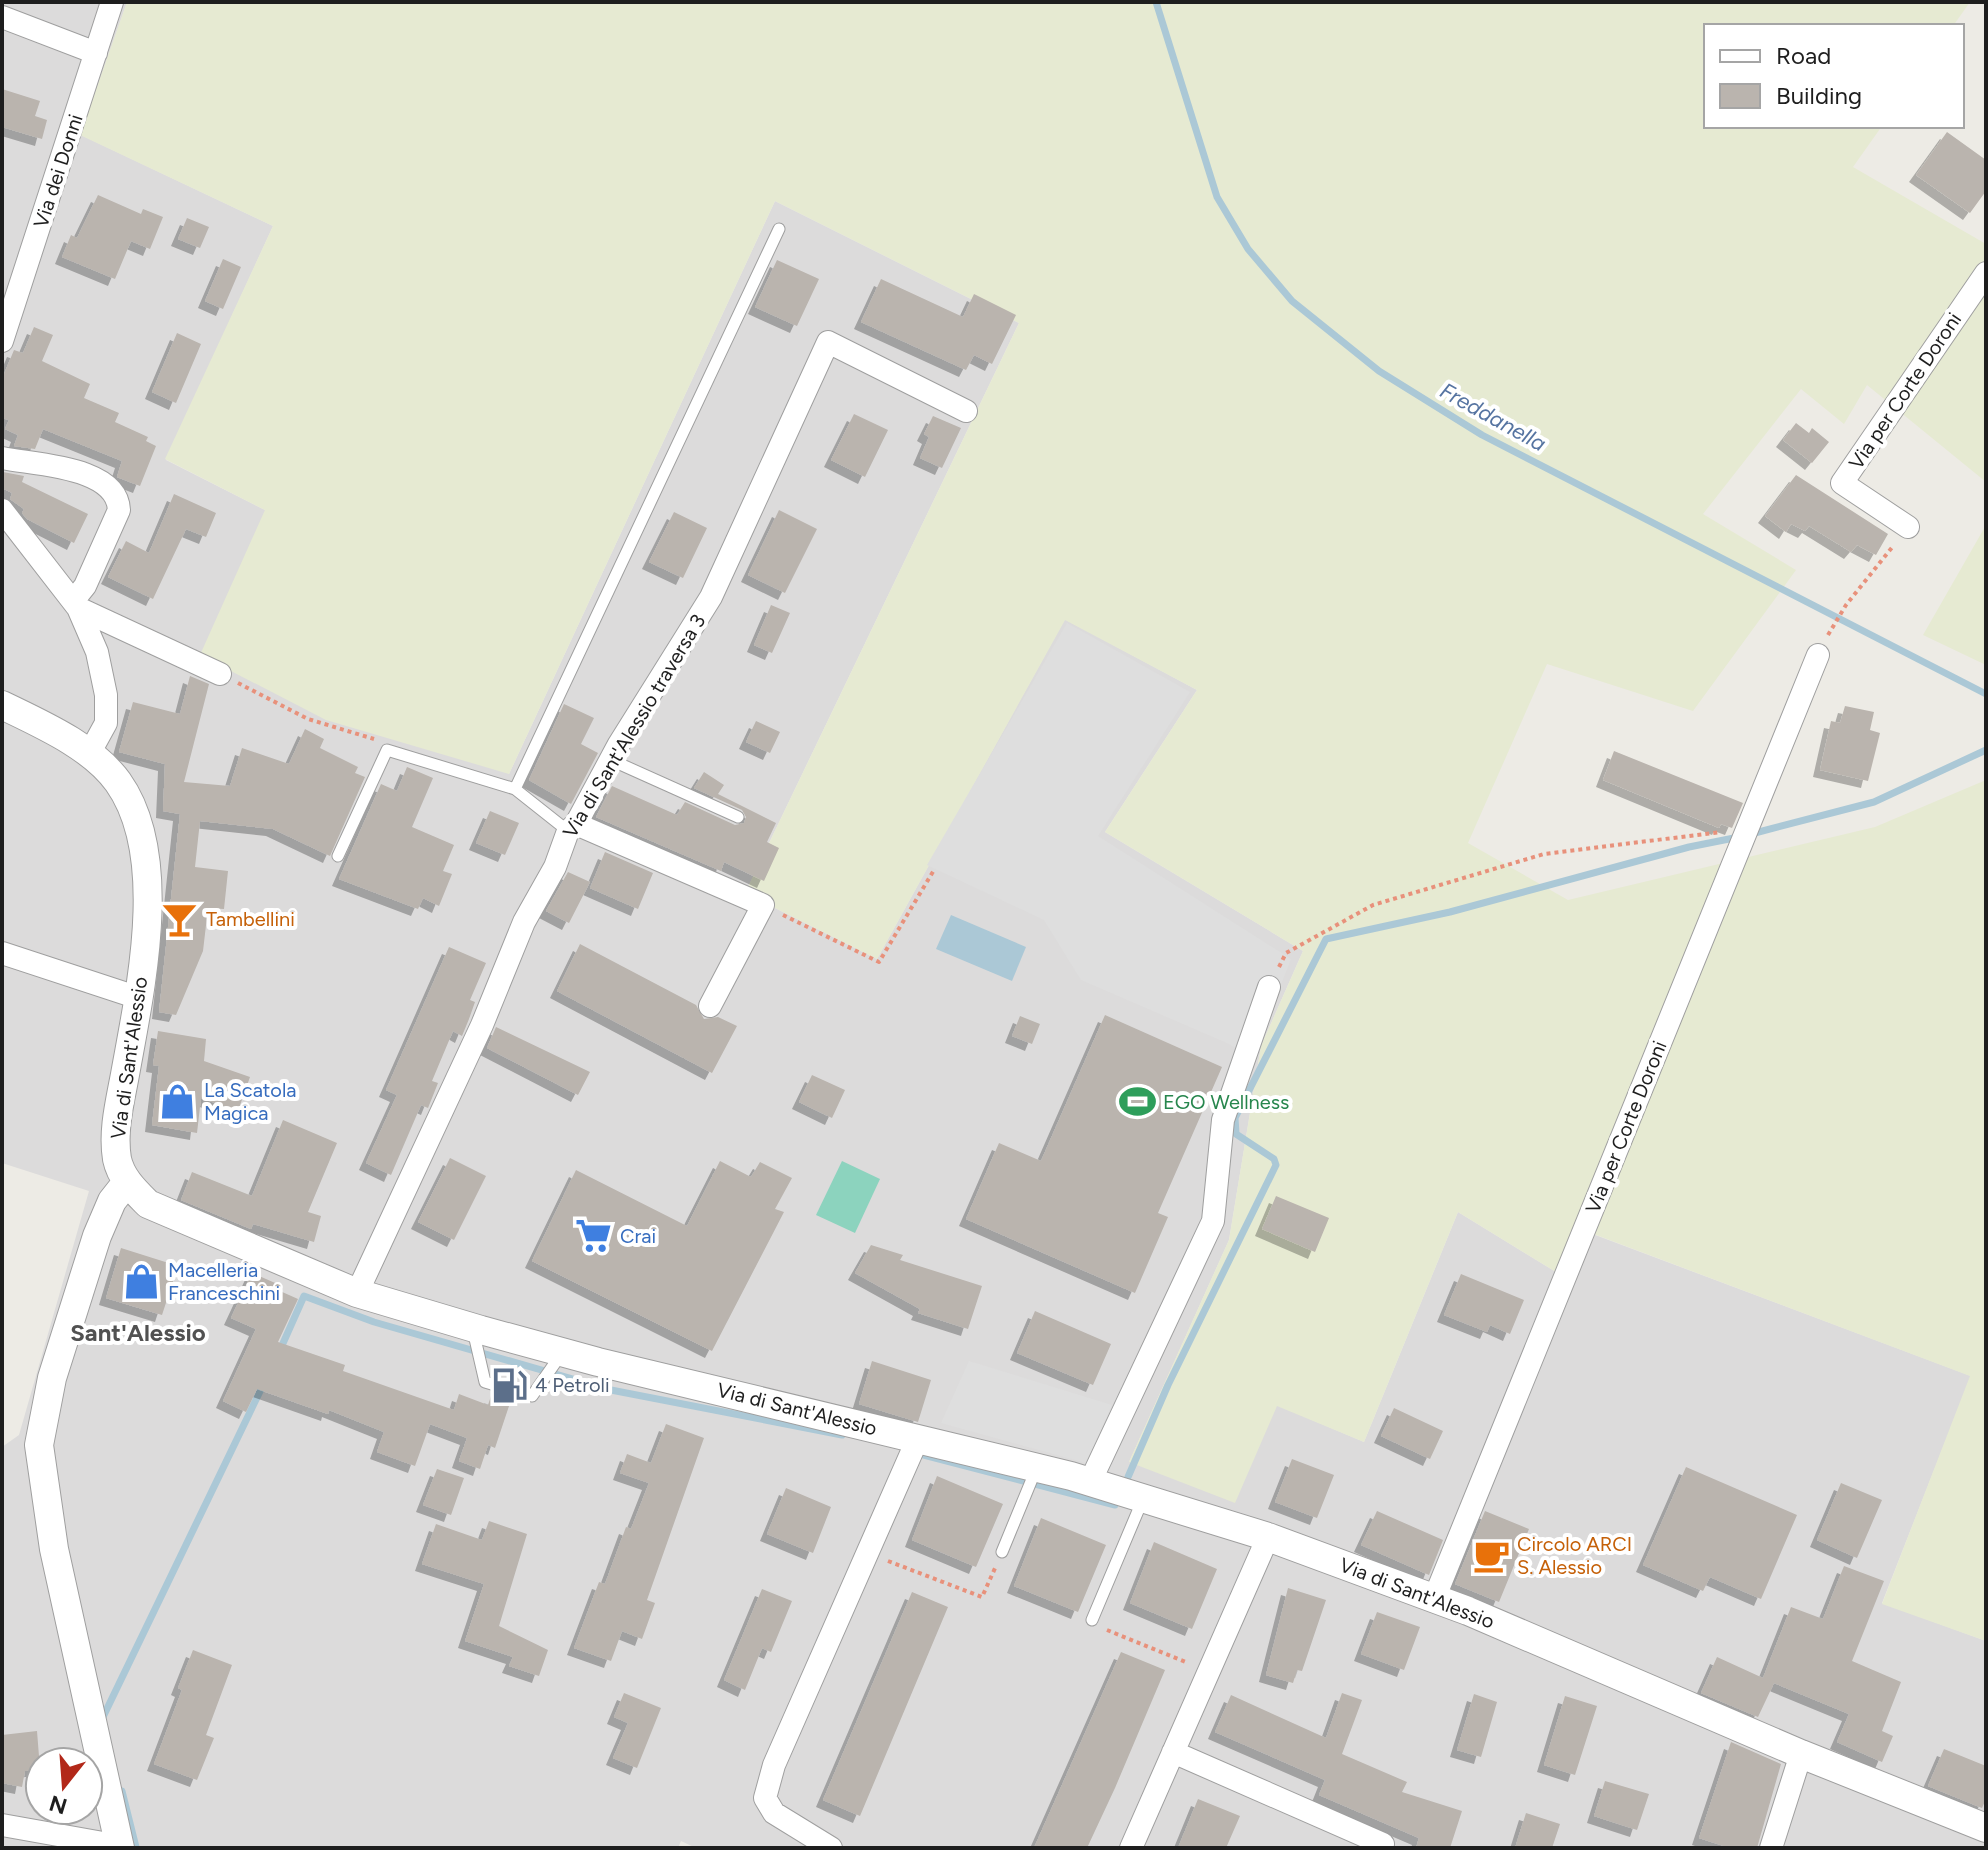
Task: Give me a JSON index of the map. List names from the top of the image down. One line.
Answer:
{"streets":{"street":["Via dei Donni","Via per Corte Doroni","Via di Sant'Alessio traversa 3","Via di Sant'Alessio"]},"crossings":[["Via per Corte Doroni","Via di Sant'Alessio"],["Via di Sant'Alessio traversa 3","Via di Sant'Alessio"]],"districts":["Sant'Alessio"],"water":["Freddanella"],"places":{"bar":["Tambellini"],"shop":["La Scatola Magica","Macelleria Franceschini"],"sports":["EGO Wellness"],"supermarket":["Crai"],"fuel station":["4 Petroli"],"cafe":["Circolo ARCI S. Alessio"]},"legend":["Road","Building"],"north":"bottom"}
